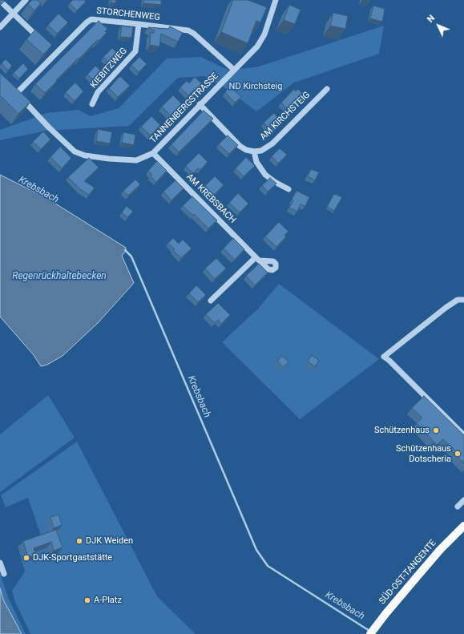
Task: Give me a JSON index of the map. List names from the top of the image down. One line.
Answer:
{"streets":{"main road":["SÜD-OST-TANGENTE"],"street":["STORCHENWEG","KIEBITZWEG","TANNENBERGSTRASSE","AM KIRCHSTEIG","AM KREBSBACH"]},"crossings":[["STORCHENWEG","KIEBITZWEG"],["STORCHENWEG","TANNENBERGSTRASSE"],["TANNENBERGSTRASSE","AM KREBSBACH"]],"water":["Krebsbach","Regenrückhaltebecken"],"parks":["ND Kirchsteig"],"places":["Schützenhaus","Schützenhaus Dotscheria","DJK Weiden","DJK-Sportgaststätte","A-Platz"],"north":"top left"}
